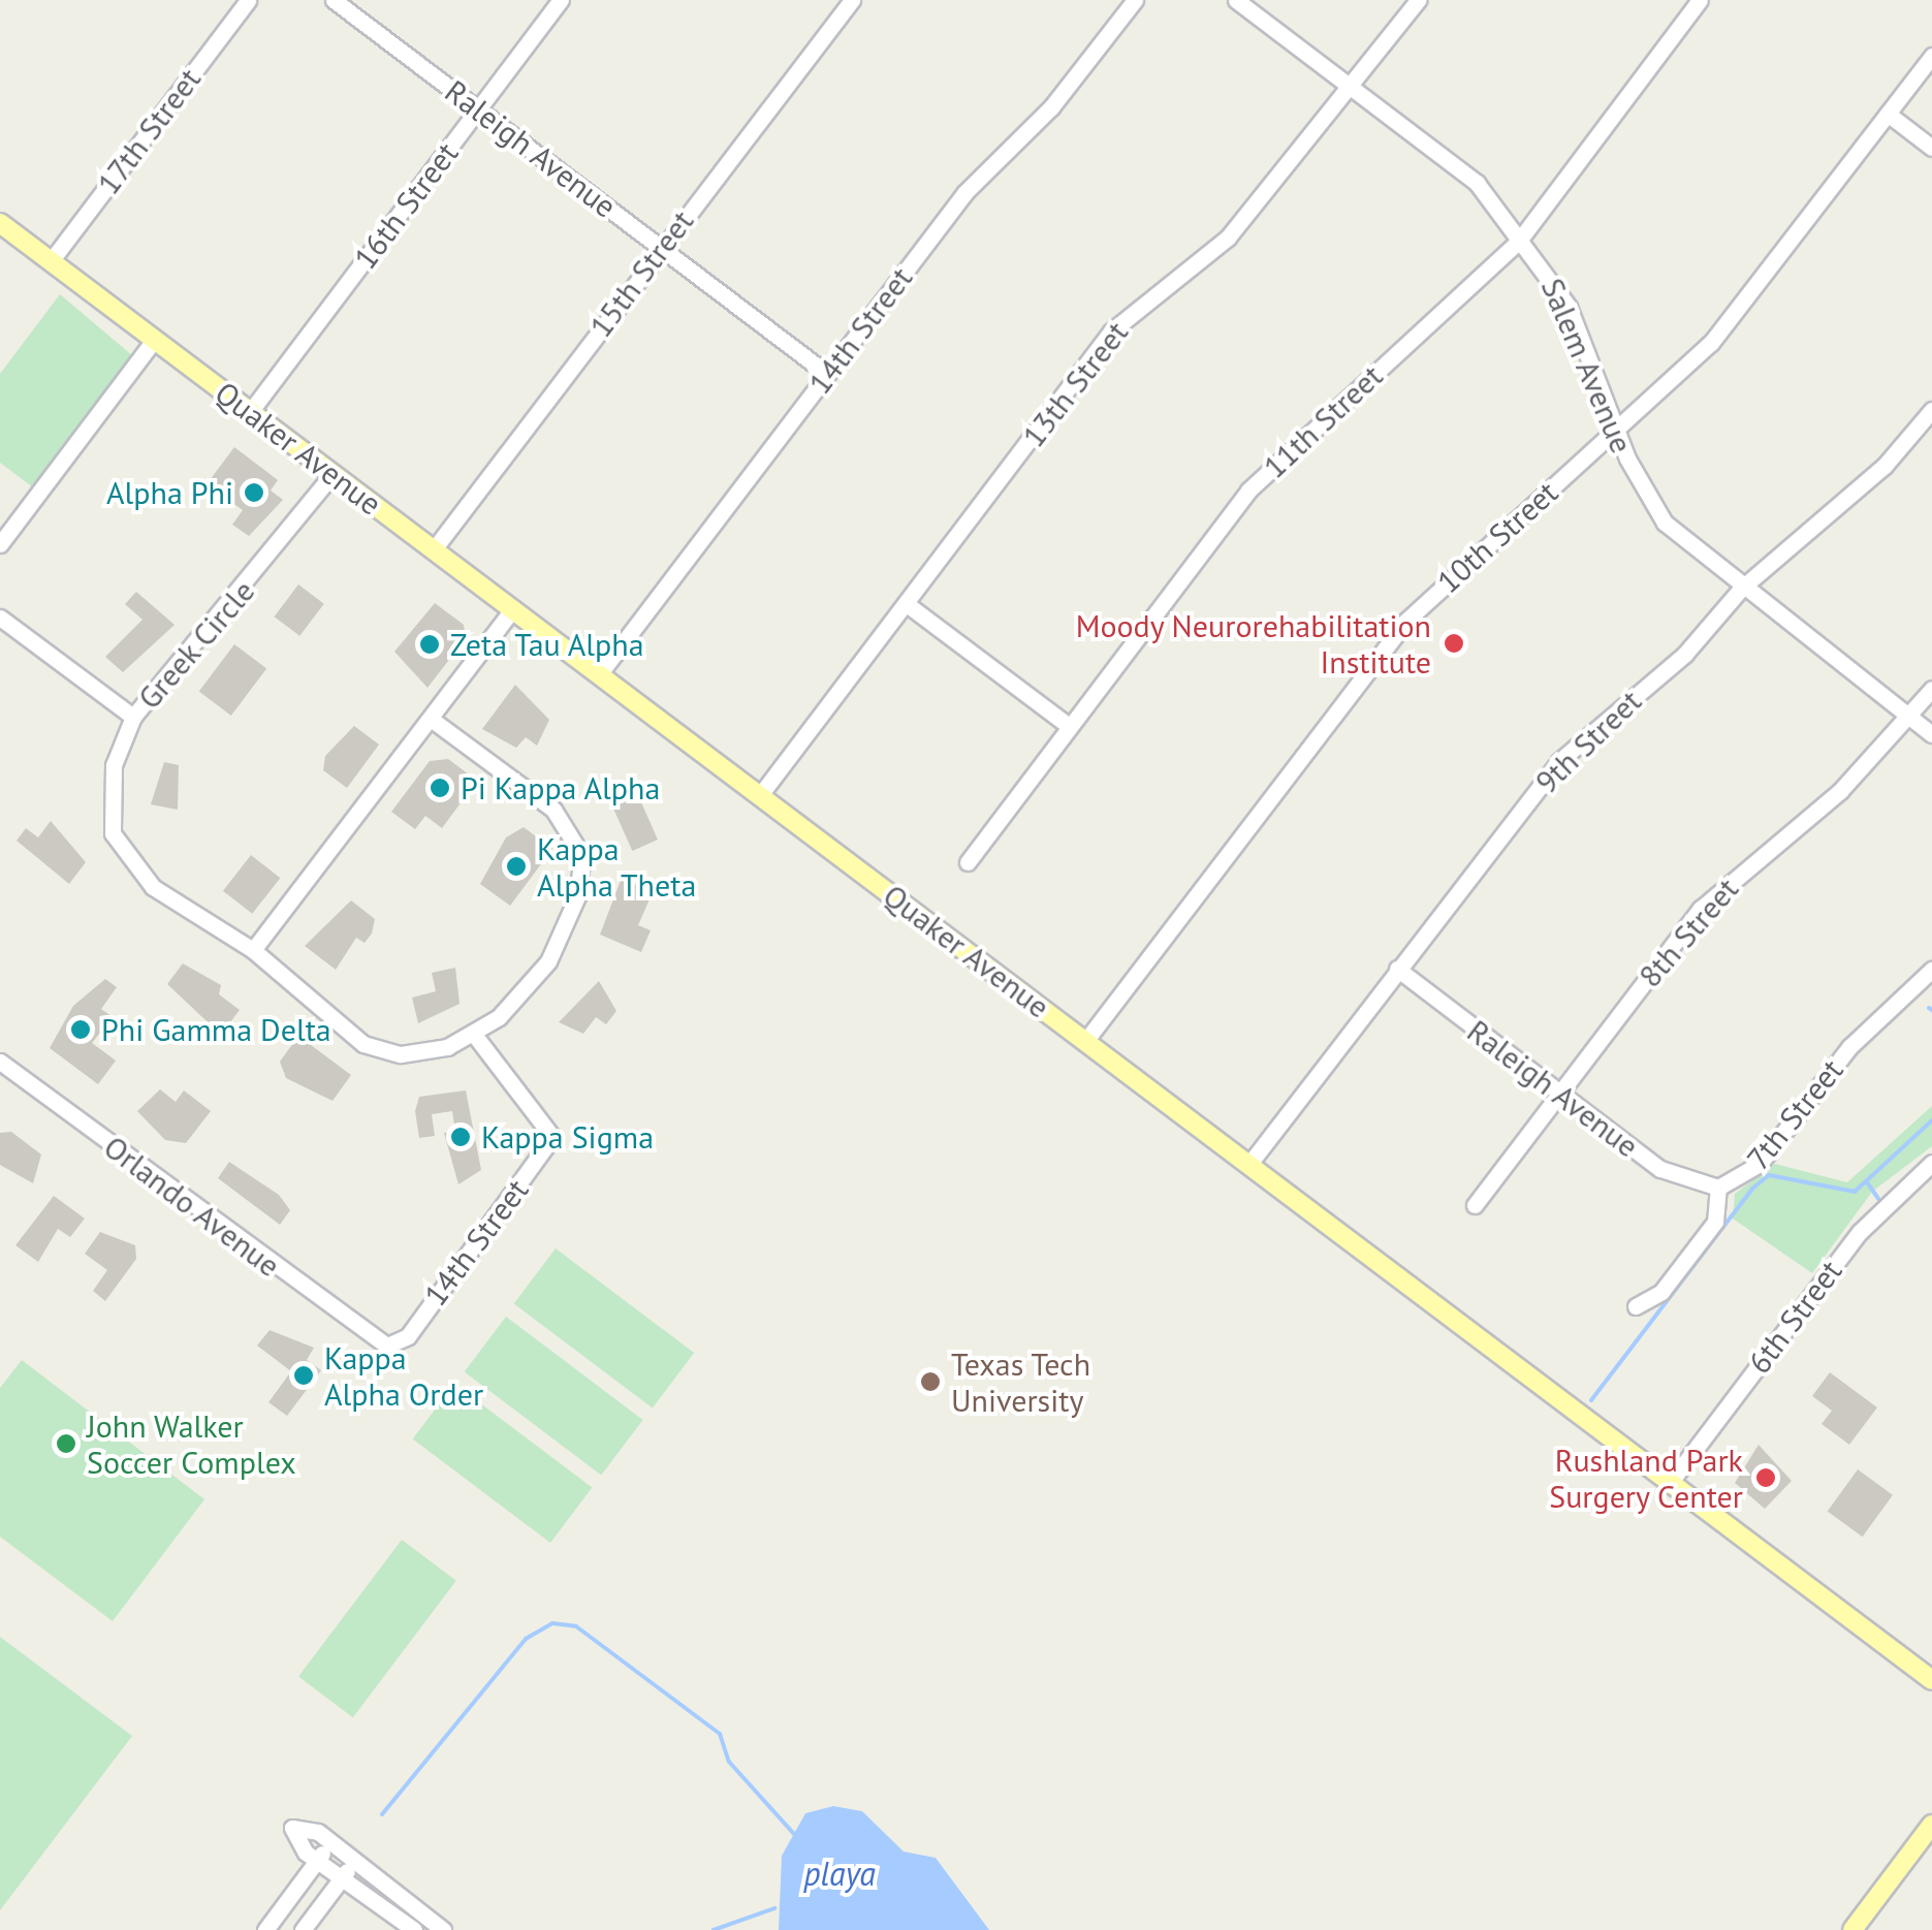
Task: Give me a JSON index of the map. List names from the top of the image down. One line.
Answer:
{"streets":{"main road":["Quaker Avenue"],"street":["17th Street","Raleigh Avenue","16th Street","15th Street","14th Street","Salem Avenue","13th Street","11th Street","10th Street","Greek Circle","9th Street","8th Street","7th Street","Orlando Avenue","6th Street"]},"crossings":[["17th Street","Quaker Avenue"],["Raleigh Avenue","16th Street"],["Raleigh Avenue","15th Street"],["Raleigh Avenue","14th Street"],["Raleigh Avenue","9th Street"],["Raleigh Avenue","8th Street"],["Raleigh Avenue","7th Street"],["16th Street","Quaker Avenue"],["15th Street","Quaker Avenue"],["14th Street","Quaker Avenue"],["14th Street","Greek Circle"],["14th Street","Orlando Avenue"],["Salem Avenue","13th Street"],["Salem Avenue","11th Street"],["Salem Avenue","10th Street"],["Salem Avenue","9th Street"],["Salem Avenue","8th Street"],["13th Street","Quaker Avenue"],["Quaker Avenue","10th Street"],["Quaker Avenue","Greek Circle"],["Quaker Avenue","9th Street"],["Quaker Avenue","6th Street"]],"water":["playa"],"places":["Alpha Phi","Moody Neurorehabilitation Institute","Zeta Tau Alpha","Pi Kappa Alpha","Kappa Alpha Theta","Phi Gamma Delta","Kappa Sigma","Kappa Alpha Order","Texas Tech University","John Walker Soccer Complex","Rushland Park Surgery Center"]}
